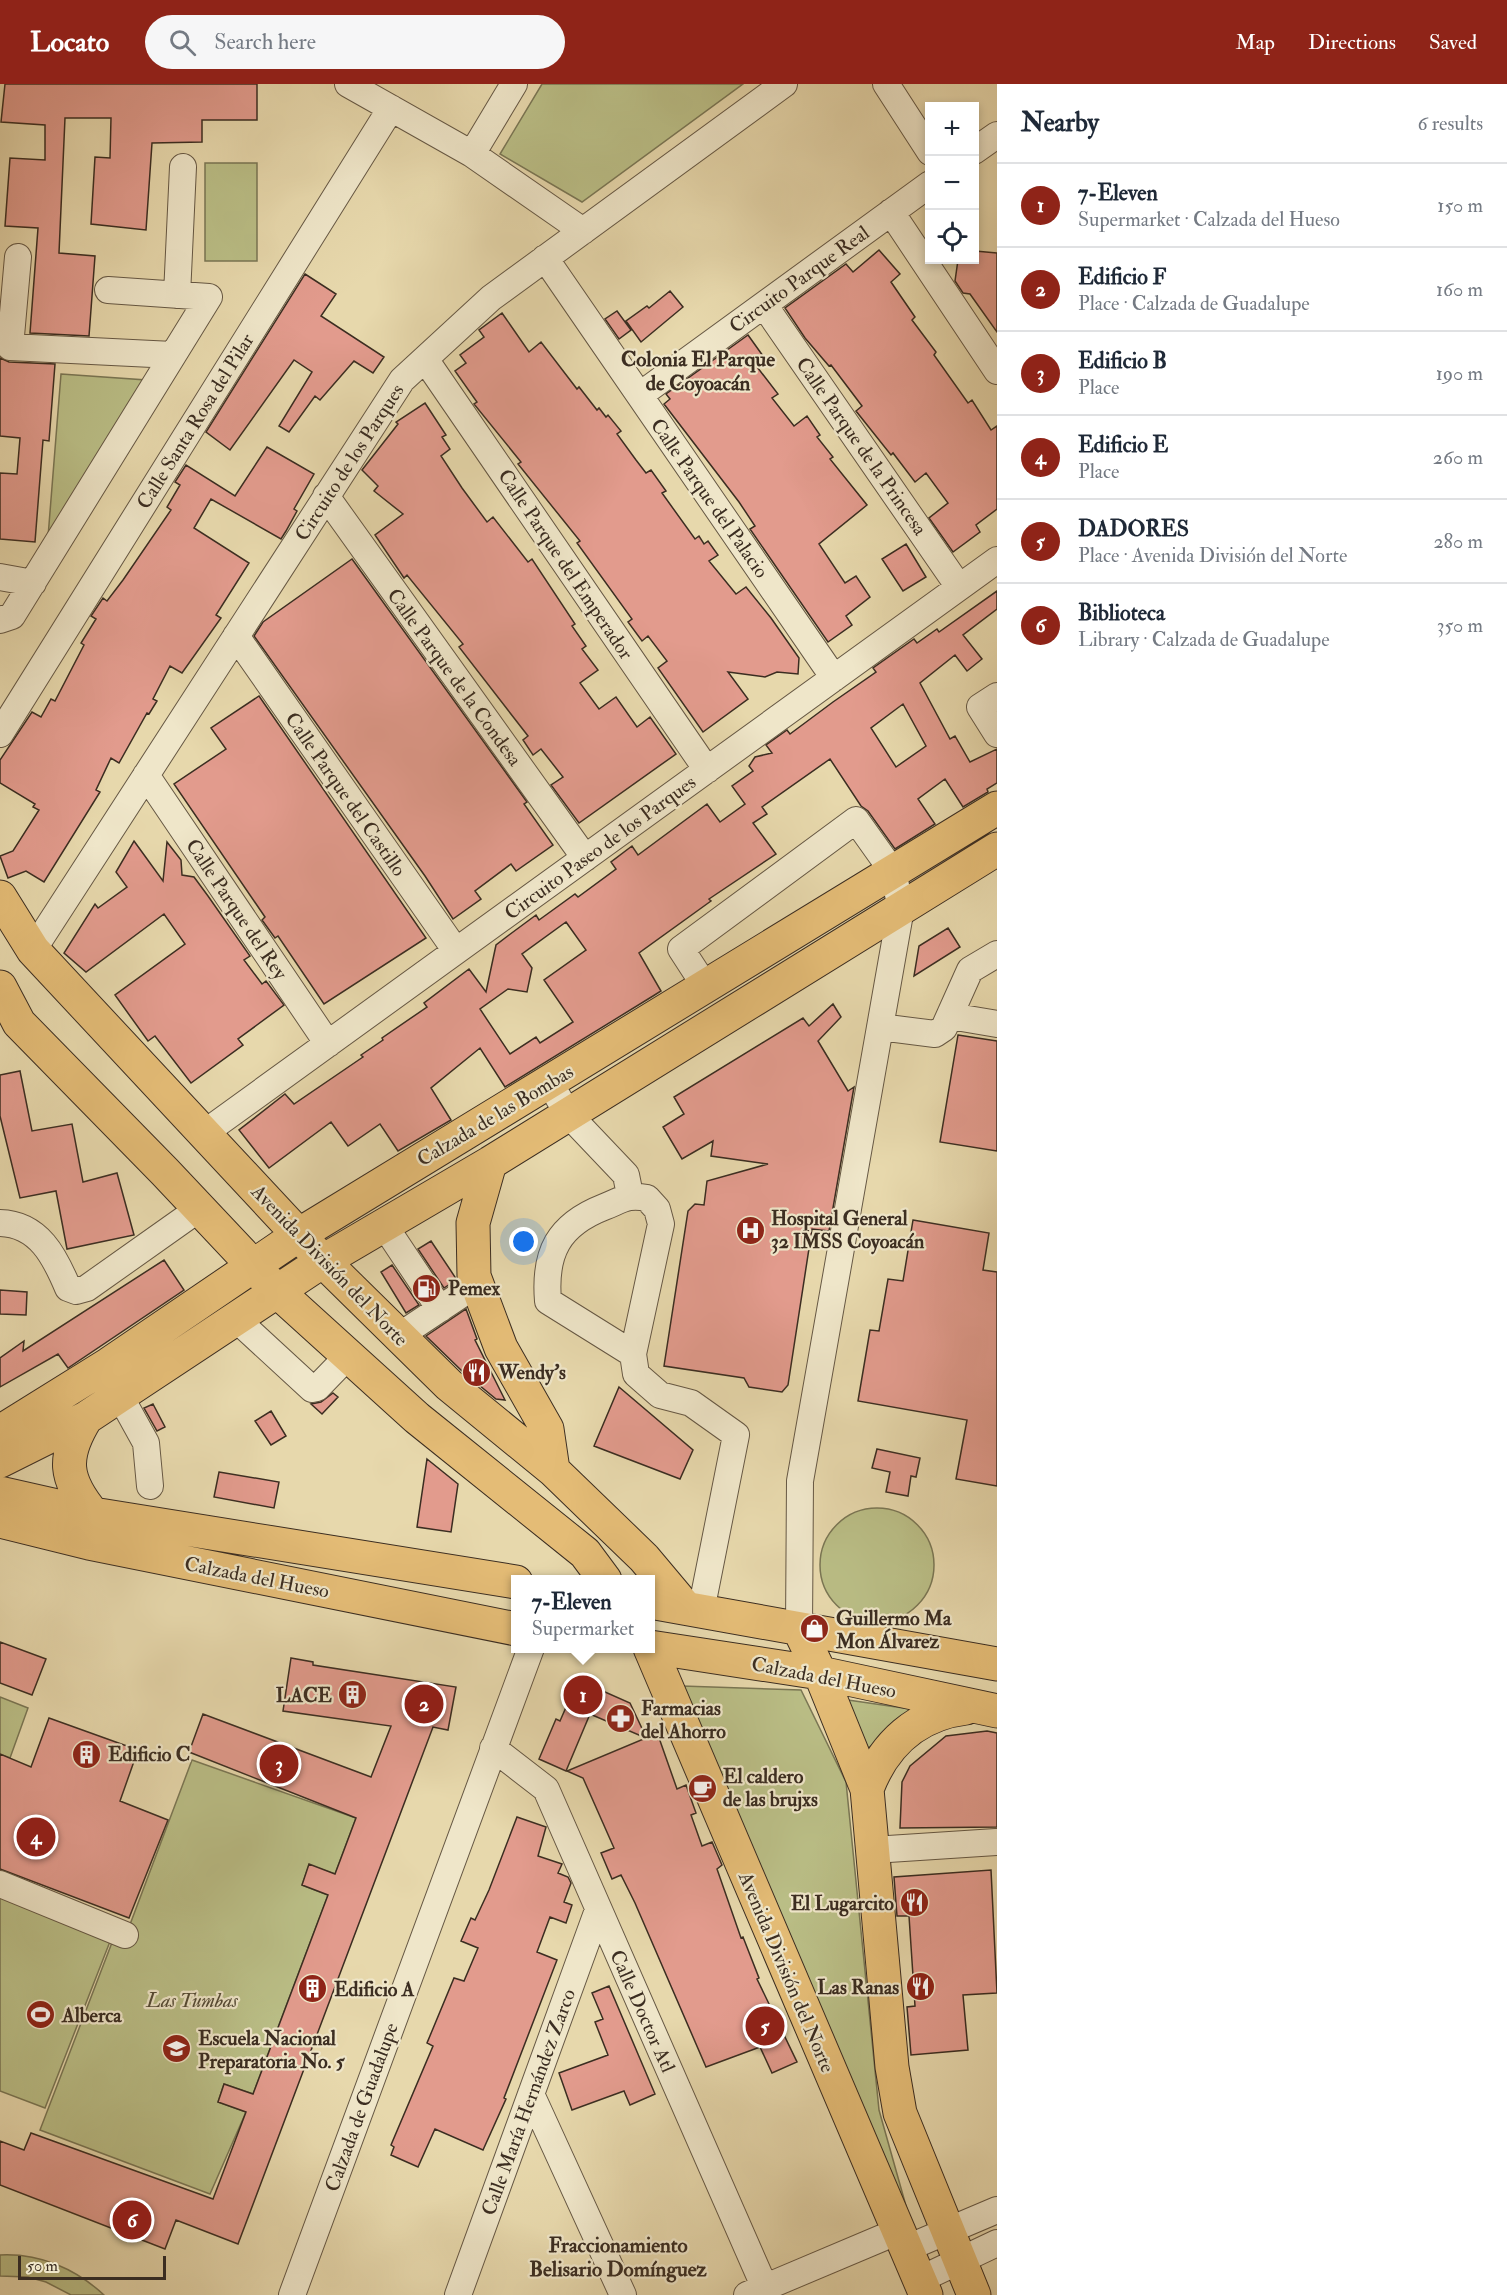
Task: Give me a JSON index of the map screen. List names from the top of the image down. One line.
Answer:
{"streets":{"main road":["Calzada de las Bombas","Avenida División del Norte","Calzada del Hueso"],"street":["Circuito Parque Real","Calle Santa Rosa del Pilar","Calle Parque de la Princesa","Circuito de los Parques","Calle Parque del Palacio","Calle Parque del Emperador","Calle Parque de la Condesa","Calle Parque del Castillo","Circuito Paseo de los Parques","Calle Parque del Rey","Calle Doctor Atl","Calle María Hernández Zarco","Calzada de Guadalupe"]},"crossings":[["Circuito Parque Real","Calle Parque de la Princesa"],["Circuito Parque Real","Calle Parque del Palacio"],["Calle Parque de la Princesa","Circuito Paseo de los Parques"],["Circuito de los Parques","Calle Parque del Palacio"],["Circuito de los Parques","Calle Parque del Emperador"],["Circuito de los Parques","Calle Parque de la Condesa"],["Circuito de los Parques","Calle Parque del Castillo"],["Circuito de los Parques","Calle Parque del Rey"],["Circuito de los Parques","Avenida División del Norte"],["Calle Parque del Palacio","Circuito Paseo de los Parques"],["Calle Parque del Emperador","Circuito Paseo de los Parques"],["Calle Parque de la Condesa","Circuito Paseo de los Parques"],["Calle Parque del Castillo","Circuito Paseo de los Parques"],["Circuito Paseo de los Parques","Calle Parque del Rey"],["Circuito Paseo de los Parques","Avenida División del Norte"],["Calzada de las Bombas","Avenida División del Norte"],["Calle Doctor Atl","Calle María Hernández Zarco"],["Calle Doctor Atl","Calzada de Guadalupe"]],"districts":["Colonia El Parque de Coyoacán","Fraccionamiento Belisario Domínguez"],"parks":["Las Tumbas"],"places":{"hospital":["Hospital General 32 IMSS Coyoacán"],"fuel station":["Pemex"],"restaurant":["Wendy's","El Lugarcito","Las Ranas"],"shop":["Guillermo Ma Mon Álvarez"],"building":["LACE","Edificio C","Edificio A"],"pharmacy":["Farmacias del Ahorro"],"cafe":["El caldero de las brujxs"],"sports":["Alberca"],"school or university":["Escuela Nacional Preparatoria No. 5"]},"scale_bar":"50 m","page":{"header":"Locato","search":"Search here","nav":["Map","Directions","Saved"],"heading":["Nearby","6 results"],"map_buttons":["+","−"],"list":[{"mark":"1","name":"7-Eleven","note":"Supermarket · Calzada del Hueso","value":"150 m"},{"mark":"2","name":"Edificio F","note":"Place · Calzada de Guadalupe","value":"160 m"},{"mark":"3","name":"Edificio B","note":"Place","value":"190 m"},{"mark":"4","name":"Edificio E","note":"Place","value":"260 m"},{"mark":"5","name":"DADORES","note":"Place · Avenida División del Norte","value":"280 m"},{"mark":"6","name":"Biblioteca","note":"Library · Calzada de Guadalupe","value":"350 m"}],"popup":["7-Eleven","Supermarket"],"pins":["1","2","3","4","5","6"],"scale":"50 m"}}
